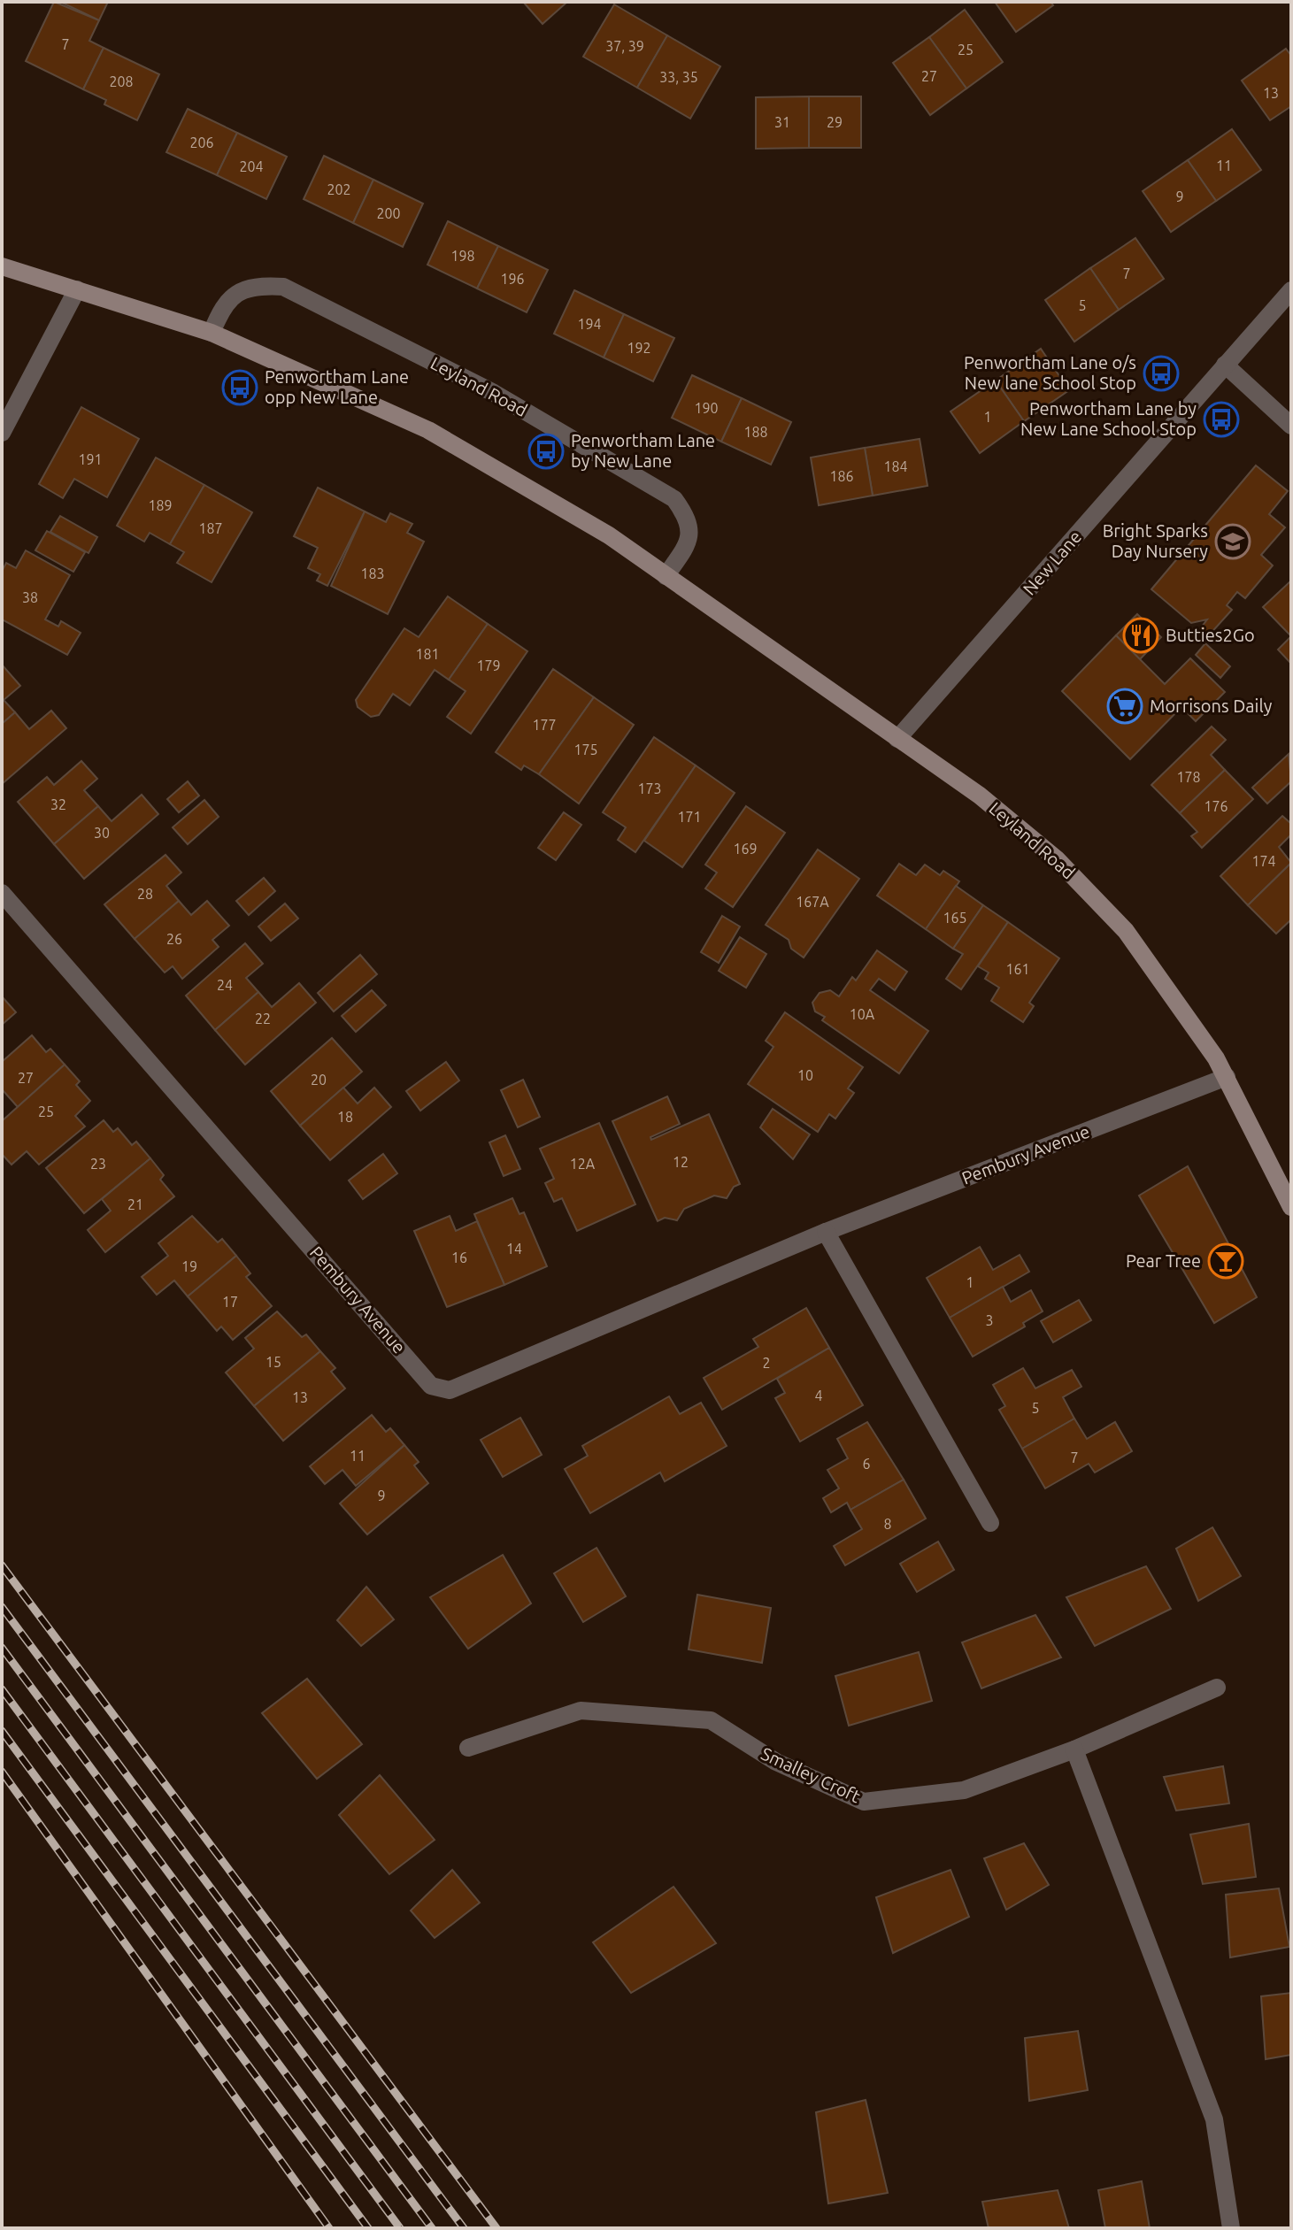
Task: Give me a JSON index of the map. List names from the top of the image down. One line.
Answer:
{"streets":{"main road":["Leyland Road"],"street":["New Lane","Pembury Avenue","Smalley Croft"]},"crossings":[["Leyland Road","New Lane"],["Leyland Road","Pembury Avenue"]],"places":{"bus stop":["Penwortham Lane o/s New lane School Stop","Penwortham Lane opp New Lane","Penwortham Lane by New Lane School Stop","Penwortham Lane by New Lane"],"school or university":["Bright Sparks Day Nursery"],"restaurant":["Butties2Go"],"supermarket":["Morrisons Daily"],"bar":["Pear Tree"]},"house_numbers":["7","37, 39","25","27","33, 35","208","13","31","29","206","11","204","202","9","200","198","7","196","5","194","192","190","1","188","191","184","186","189","187","183","38","181","179","177","175","178","173","32","176","171","30","169","174","28","167A","165","26","161","24","10A","22","10","27","20","25","18","12","23","12A","21","14","16","19","1","17","3","15","2","4","13","5","11","7","6","9","8"]}
